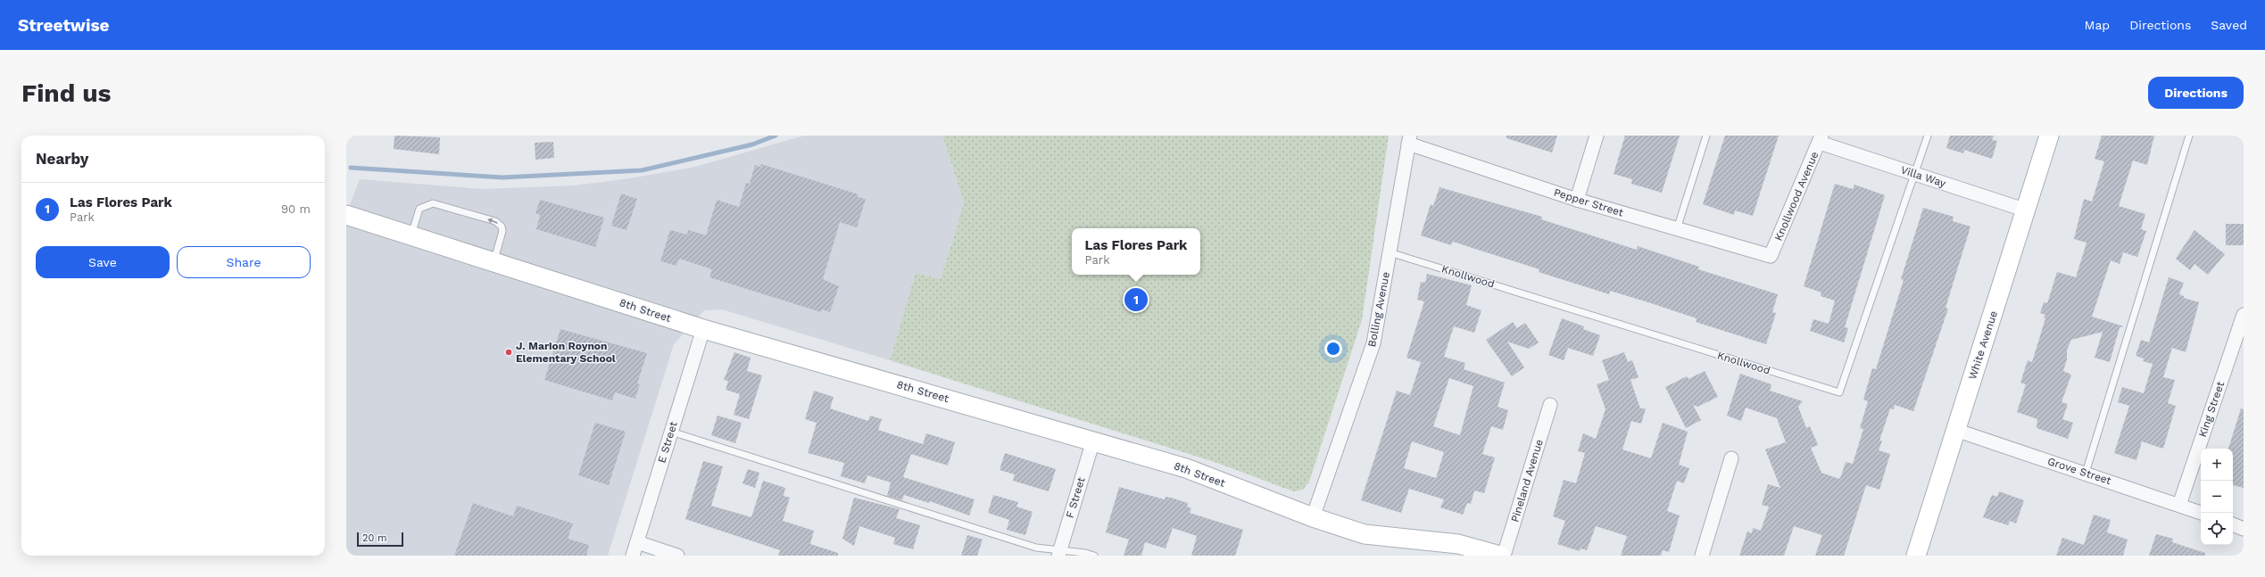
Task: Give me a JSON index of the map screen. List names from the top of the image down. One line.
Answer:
{"streets":{"street":["Villa Way","Knollwood Avenue","Pepper Street","Bolling Avenue","8th Street","White Avenue","King Street","E Street","Grove Street","Pineland Avenue","F Street"],"lane":["Knollwood"]},"crossings":[["Villa Way","Knollwood Avenue"],["Villa Way","Knollwood"],["Villa Way","White Avenue"],["Knollwood Avenue","Pepper Street"],["Pepper Street","Bolling Avenue"],["Knollwood","Bolling Avenue"],["Bolling Avenue","8th Street"],["8th Street","E Street"],["8th Street","F Street"],["White Avenue","Grove Street"],["King Street","Grove Street"]],"places":["J. Marion Roynon Elementary School"],"scale_bar":"20 m","page":{"header":"Streetwise","nav":["Map","Directions","Saved"],"buttons":["Directions",["Save","Share"]],"title":"Find us","heading":"Nearby","list":[{"mark":"1","name":"Las Flores Park","note":"Park","value":"90 m"}],"popup":["Las Flores Park","Park"],"pins":"1","map_buttons":["+","−"],"scale":"20 m"}}
